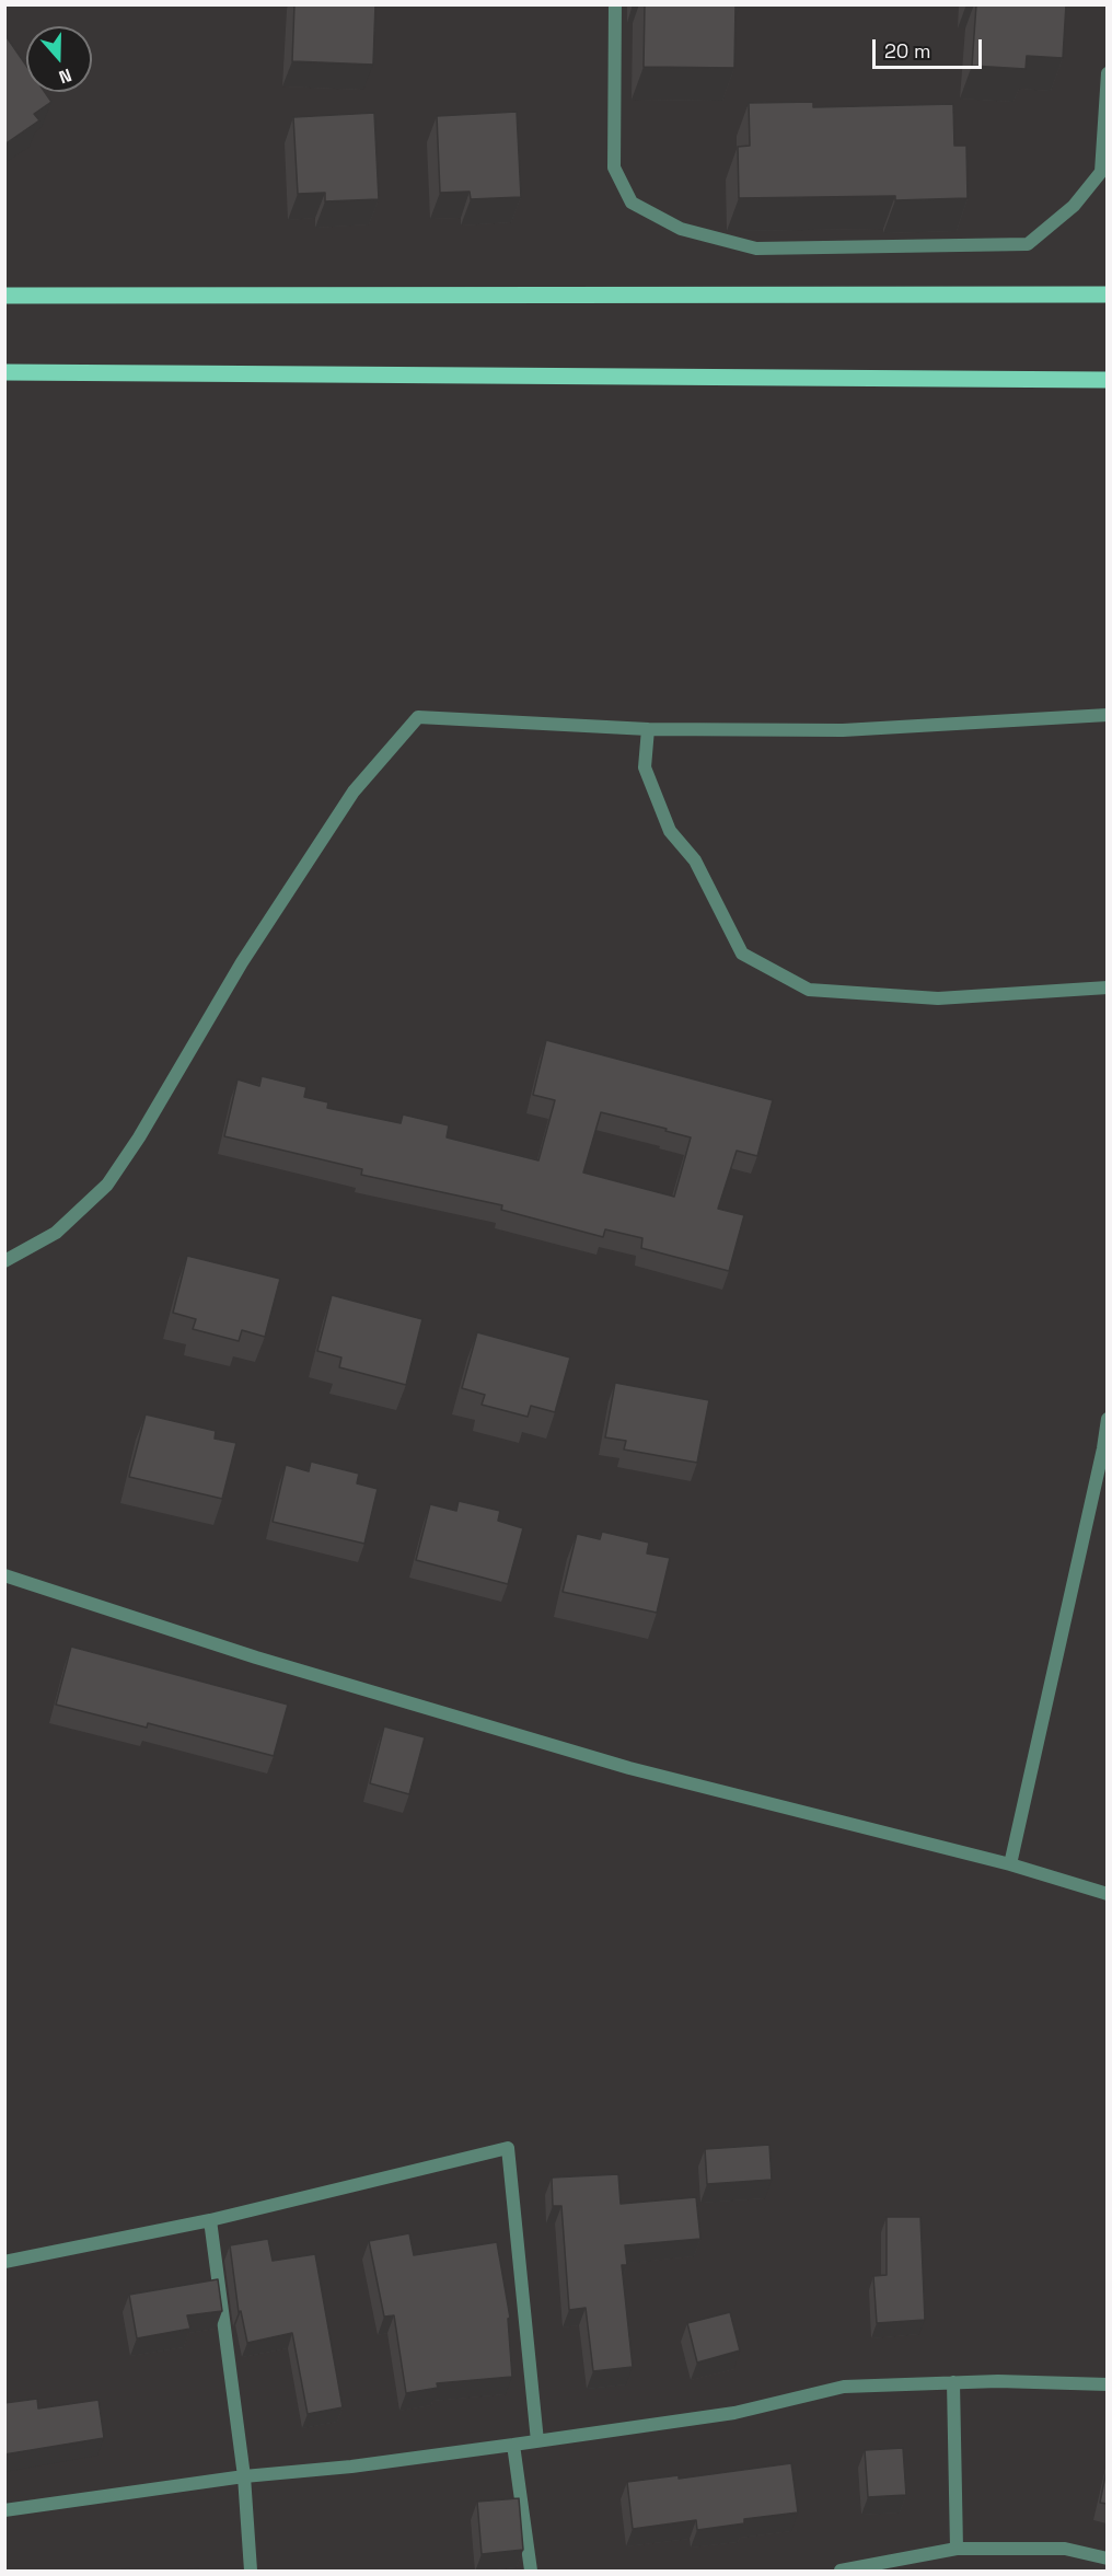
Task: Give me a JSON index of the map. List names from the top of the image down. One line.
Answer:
{"scale_bar":"20 m","north":"bottom"}
